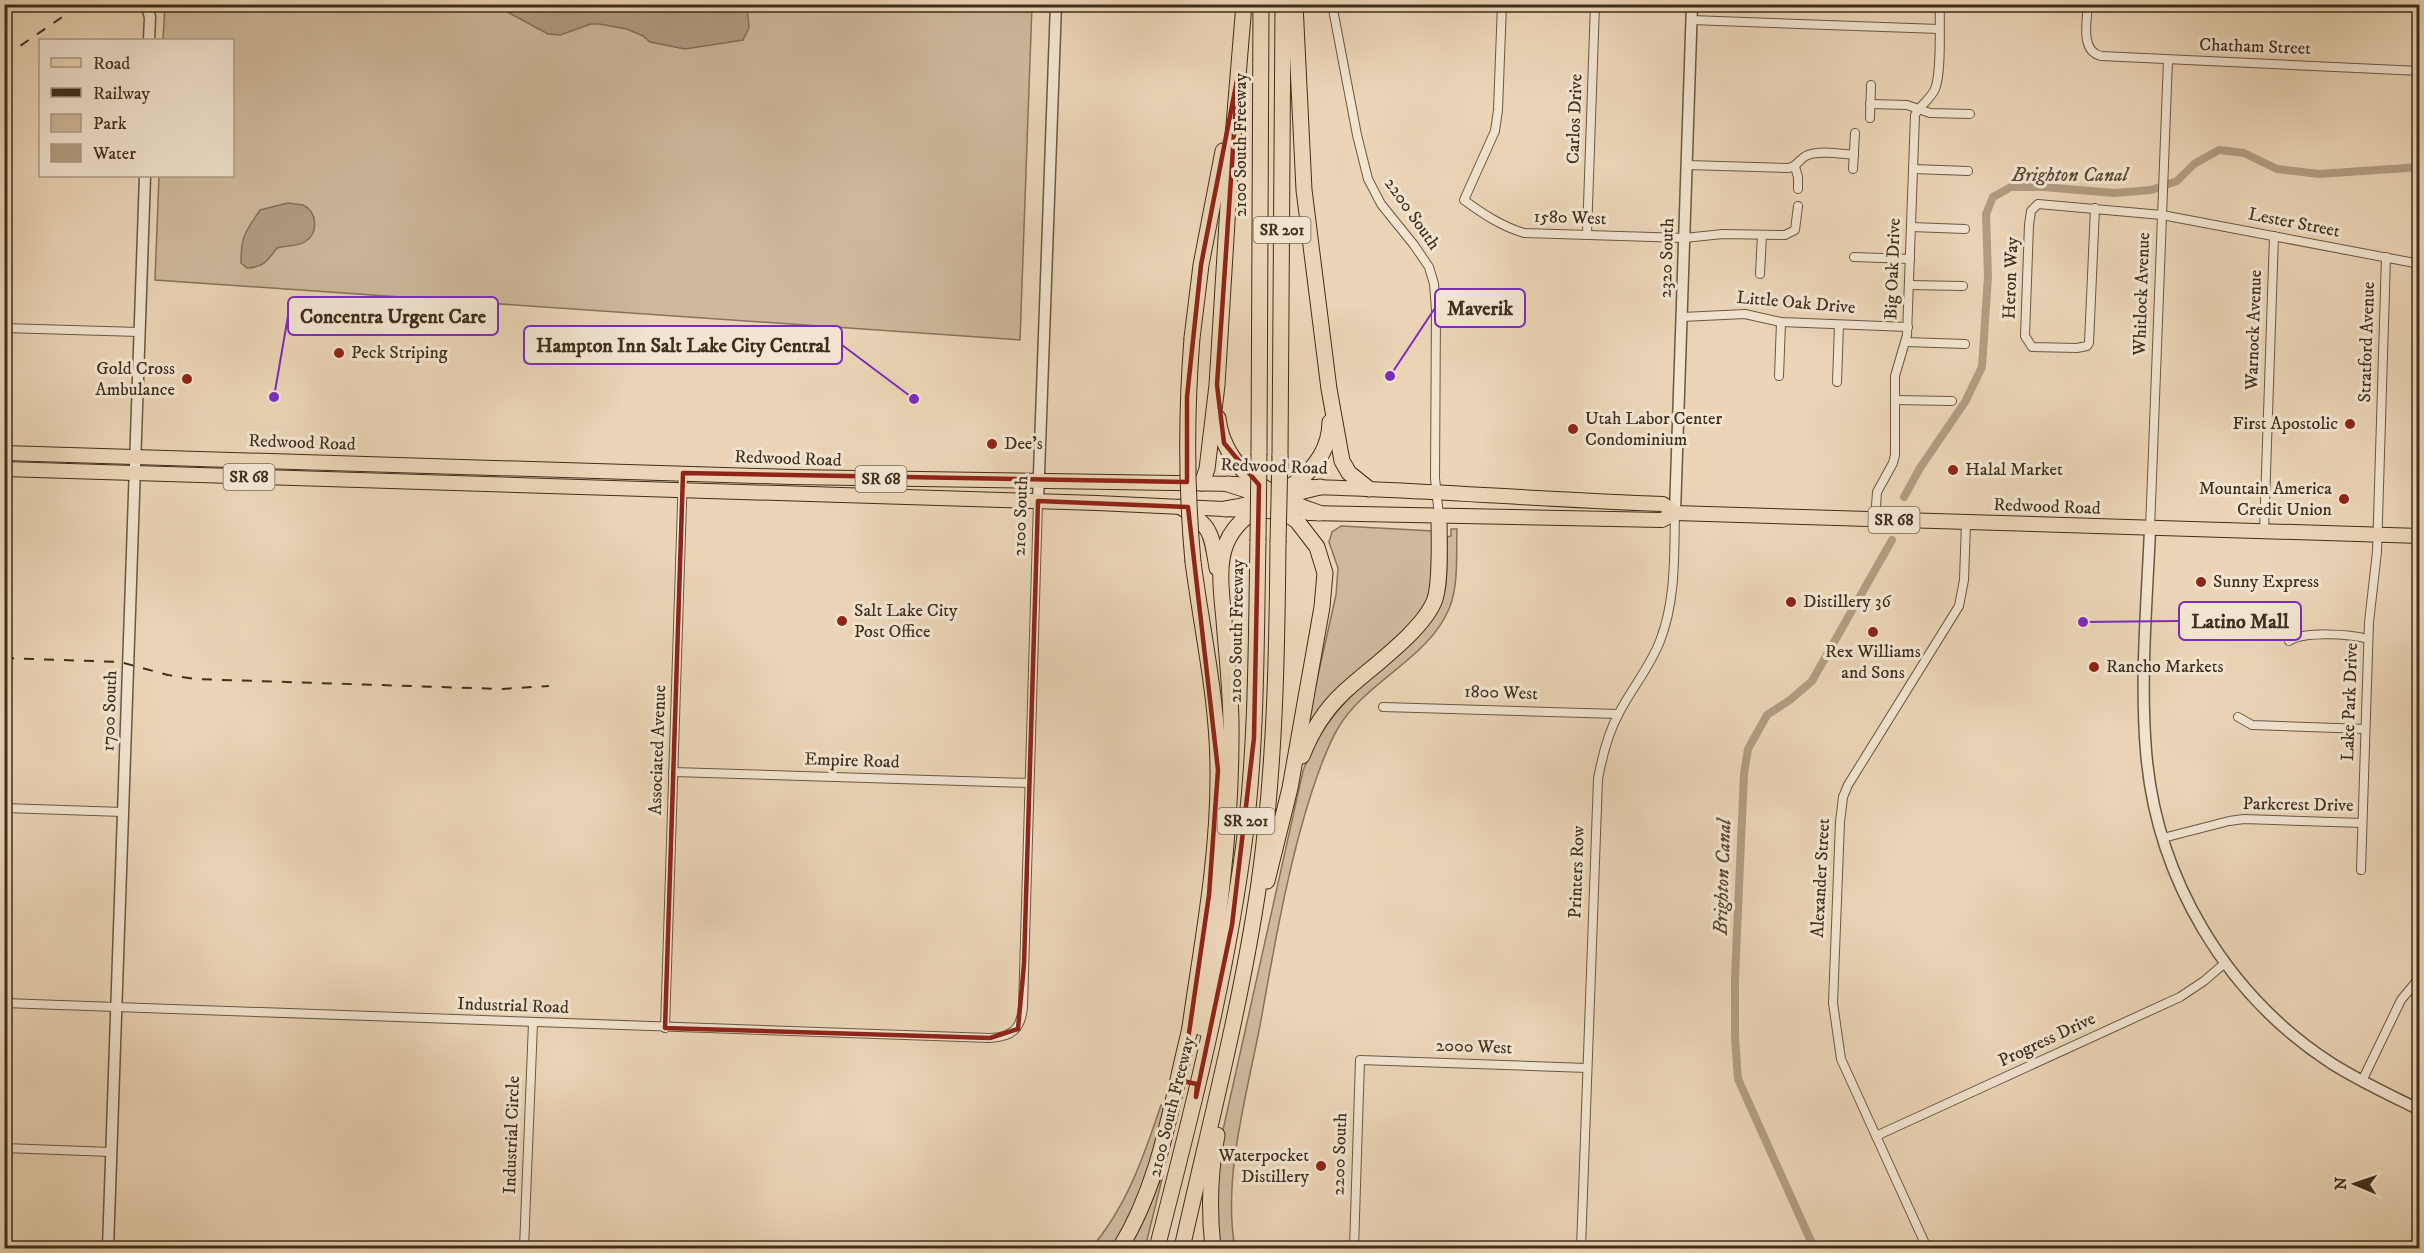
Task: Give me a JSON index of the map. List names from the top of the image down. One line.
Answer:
{"streets":{"highway":["2100 South Freeway","SR 201"],"main road":["Redwood Road","SR 68"],"street":["Chatham Street","Carlos Drive","2200 South","1580 West","Lester Street","2320 South","Big Oak Drive","Heron Way","Whitlock Avenue","Little Oak Drive","Warnock Avenue","Stratford Avenue","2100 South","1800 West","Lake Park Drive","1700 South","Associated Avenue","Empire Road","Parkcrest Drive","Printers Row","Alexander Street","Industrial Road","Progress Drive","2000 West","Industrial Circle"]},"crossings":[["Chatham Street","Whitlock Avenue"],["Carlos Drive","1580 West"],["2200 South","Redwood Road"],["2200 South","2000 West"],["1580 West","2320 South"],["Lester Street","Heron Way"],["Lester Street","Whitlock Avenue"],["Lester Street","Warnock Avenue"],["Lester Street","Stratford Avenue"],["2320 South","Little Oak Drive"],["2320 South","Redwood Road"],["2320 South","Printers Row"],["Big Oak Drive","Little Oak Drive"],["Big Oak Drive","Redwood Road"],["Whitlock Avenue","Redwood Road"],["Warnock Avenue","Redwood Road"],["Stratford Avenue","Redwood Road"],["Stratford Avenue","Lake Park Drive"],["Redwood Road","2100 South"],["Redwood Road","Lake Park Drive"],["Redwood Road","1700 South"],["Redwood Road","Associated Avenue"],["Redwood Road","Printers Row"],["Redwood Road","Alexander Street"],["2100 South","Empire Road"],["2100 South","Industrial Road"],["1800 West","Printers Row"],["Lake Park Drive","Parkcrest Drive"],["1700 South","Industrial Road"],["Associated Avenue","Empire Road"],["Associated Avenue","Industrial Road"],["Printers Row","2000 West"],["Alexander Street","Progress Drive"],["Industrial Road","Industrial Circle"]],"water":["Brighton Canal"],"places":["Peck Striping","Maverik","Gold Cross Ambulance","Concentra Urgent Care","Hampton Inn Salt Lake City Central","First Apostolic","Utah Labor Center Condominium","Dee's","Halal Market","Mountain America Credit Union","Sunny Express","Distillery 36","Salt Lake City Post Office","Latino Mall","Rex Williams and Sons","Rancho Markets","Waterpocket Distillery"],"legend":["Road","Railway","Park","Water"],"north":"left"}
